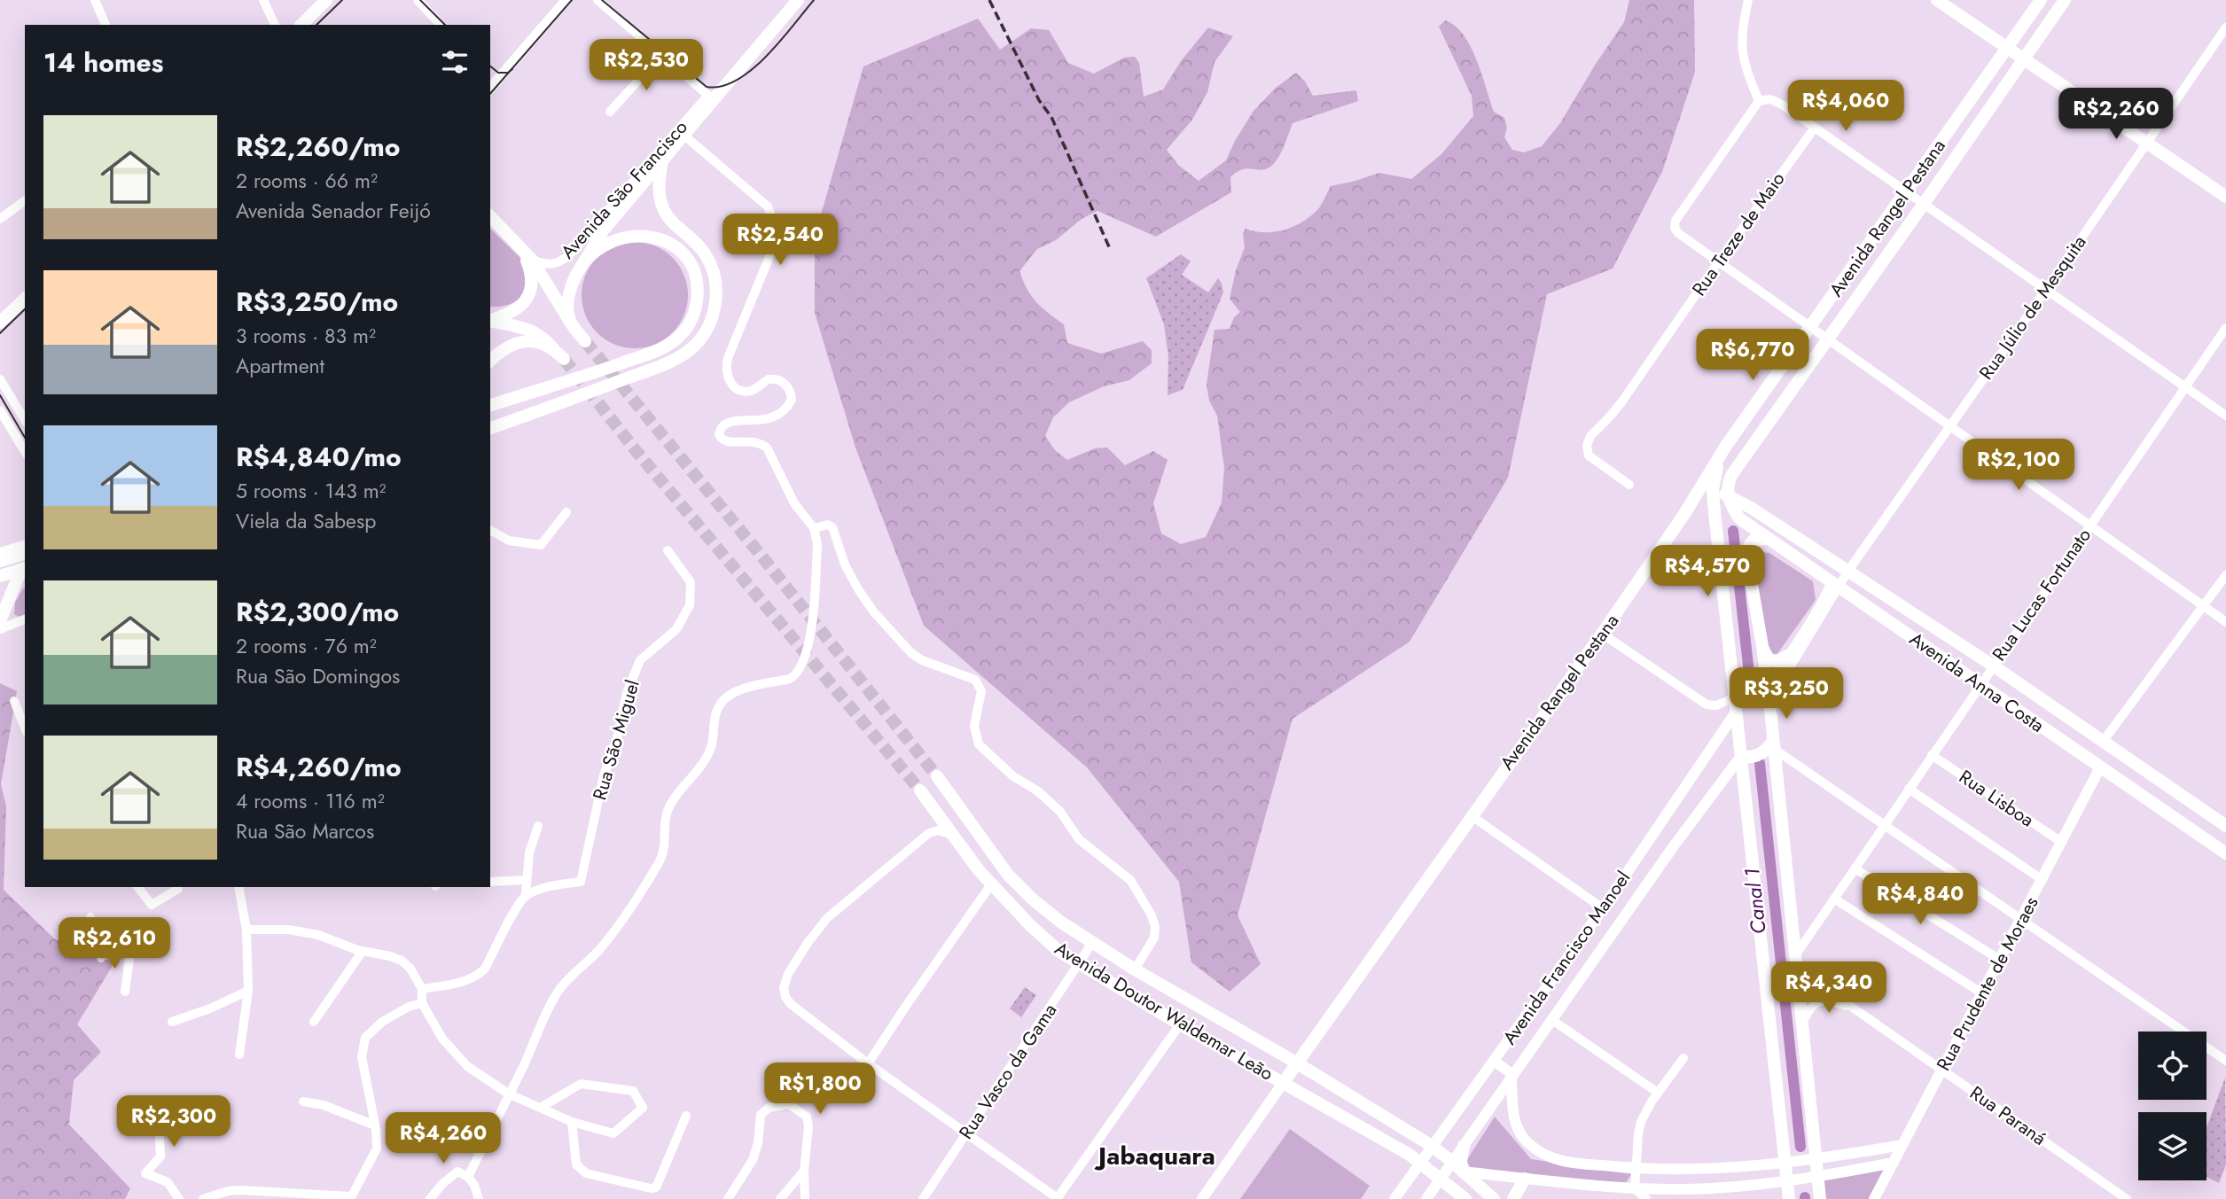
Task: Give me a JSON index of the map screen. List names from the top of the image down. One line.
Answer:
{"streets":{"main road":["Avenida São Francisco","Avenida Rangel Pestana","Avenida Anna Costa","Avenida Doutor Waldemar Leão"],"street":["Rua Treze de Maio","Rua Júlio de Mesquita","Rua Lucas Fortunato","Rua São Miguel","Rua Lisboa","Avenida Francisco Manoel","Rua Prudente de Moraes","Rua Vasco da Gama","Rua Paraná"]},"crossings":[["Avenida Rangel Pestana","Avenida Anna Costa"],["Avenida Rangel Pestana","Avenida Doutor Waldemar Leão"],["Rua Júlio de Mesquita","Avenida Anna Costa"],["Rua Lucas Fortunato","Avenida Anna Costa"],["Rua Lucas Fortunato","Rua Lisboa"],["Avenida Anna Costa","Rua Prudente de Moraes"],["Rua Lisboa","Rua Prudente de Moraes"],["Avenida Francisco Manoel","Avenida Doutor Waldemar Leão"],["Rua Prudente de Moraes","Rua Paraná"],["Avenida Doutor Waldemar Leão","Rua Vasco da Gama"]],"districts":["Jabaquara"],"water":["Canal 1"],"page":{"heading":"14 homes","price":["R$2,530","R$4,060","R$2,260","R$2,540","R$6,770","R$2,100","R$4,570","R$3,250","R$4,840","R$2,610","R$4,340","R$1,800","R$2,300","R$4,260"],"list":[{"name":"R$2,260/mo","note":"2 rooms · 66 m² · Avenida Senador Feijó"},{"name":"R$3,250/mo","note":"3 rooms · 83 m² · Apartment"},{"name":"R$4,840/mo","note":"5 rooms · 143 m² · Viela da Sabesp"},{"name":"R$2,300/mo","note":"2 rooms · 76 m² · Rua São Domingos"},{"name":"R$4,260/mo","note":"4 rooms · 116 m² · Rua São Marcos"}]}}
